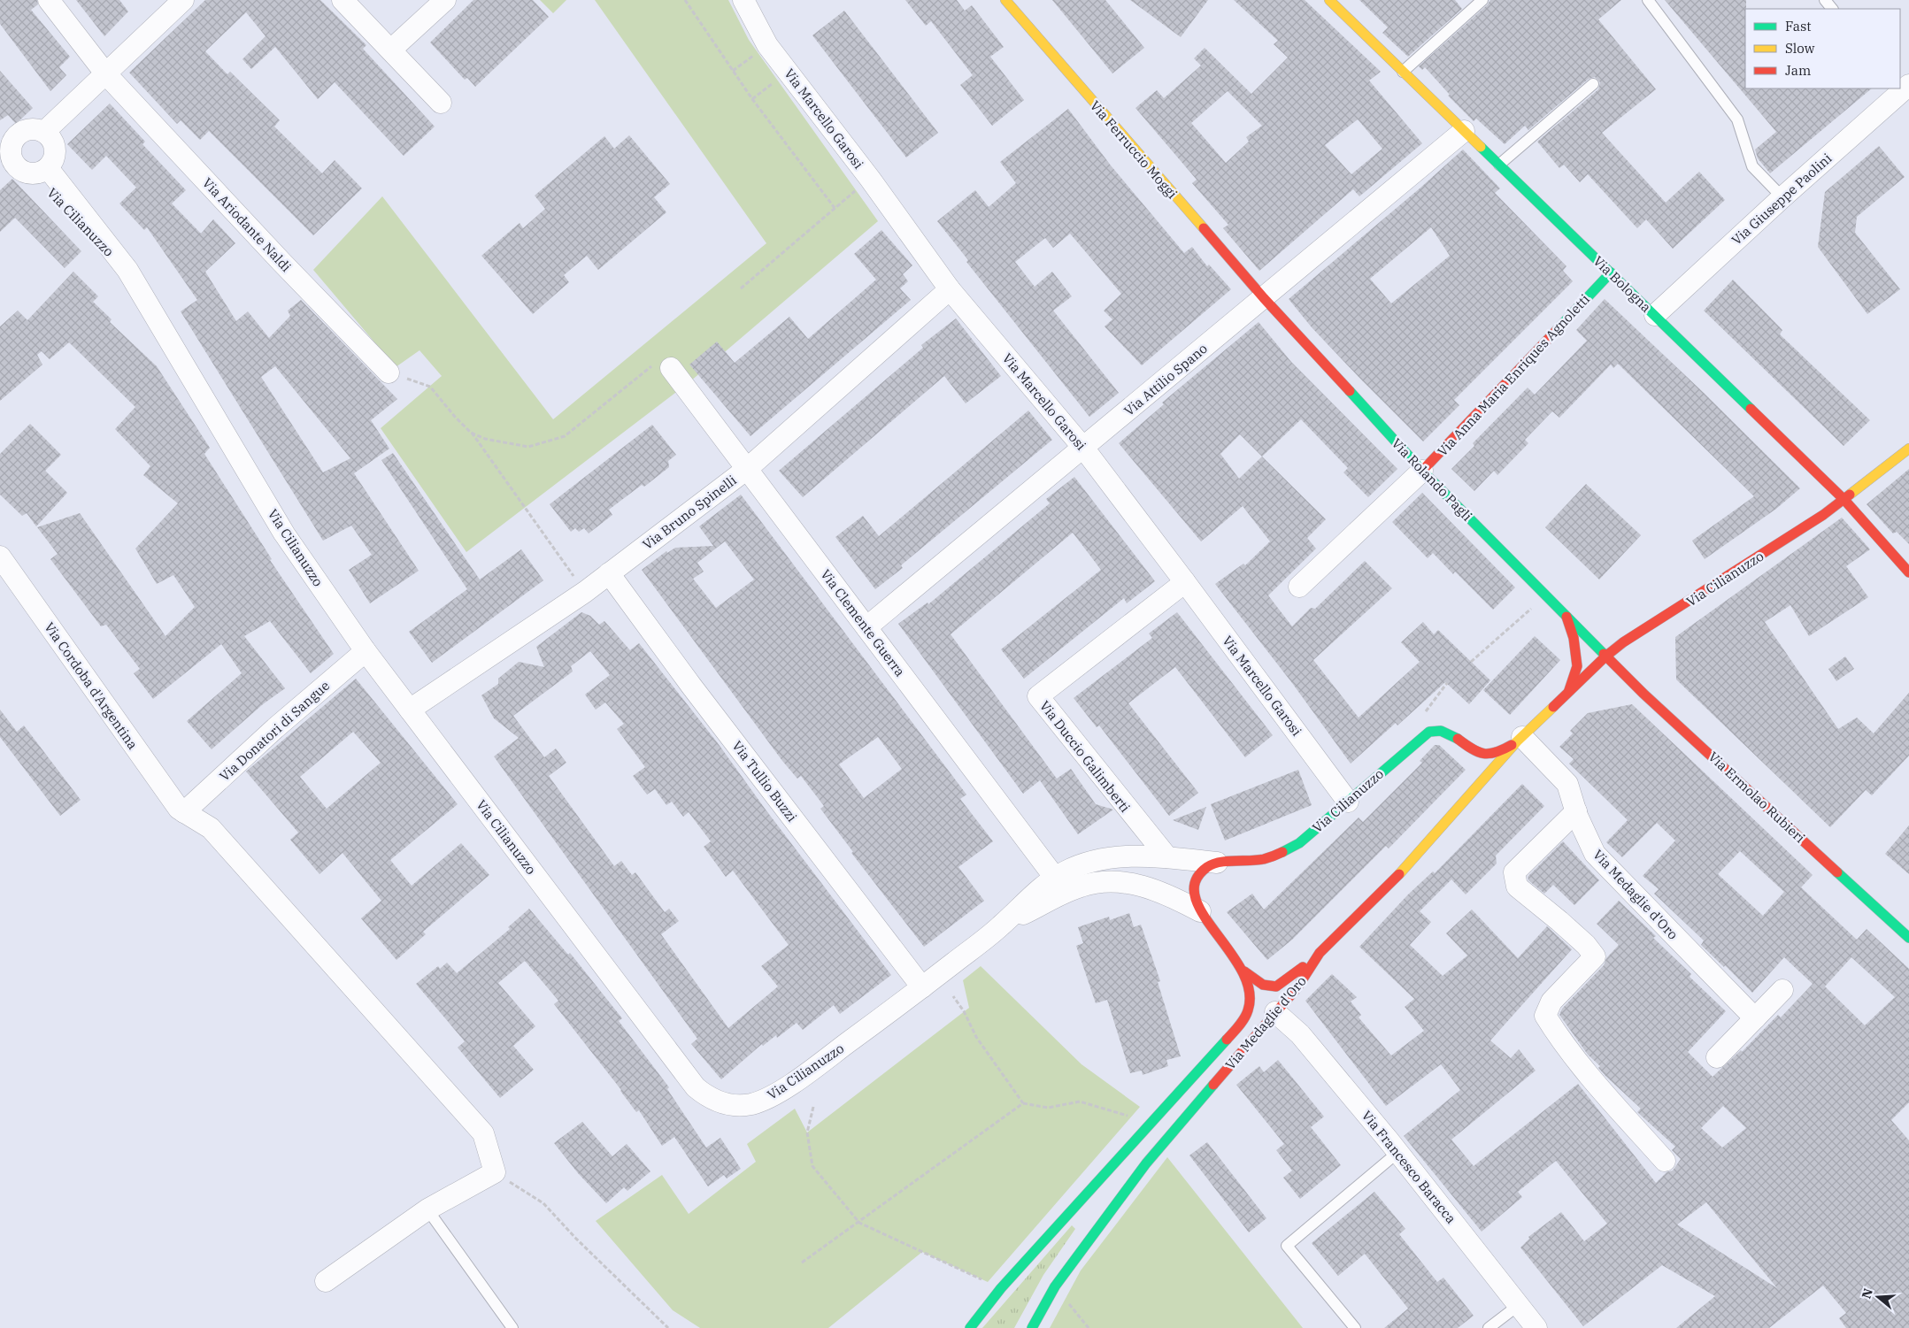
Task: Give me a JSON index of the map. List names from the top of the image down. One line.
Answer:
{"streets":{"street":["Via Marcello Garosi","Via Ferruccio Moggi","Via Giuseppe Paolini","Via Cilianuzzo","Via Ariodante Naldi","Via Bologna","Via Anna Maria Enriques Agnoletti","Via Attilio Spano","Via Rolando Pagli","Via Bruno Spinelli","Via Clemente Guerra","Via Cordoba d'Argentina","Via Donatori di Sangue","Via Duccio Galimberti","Via Tullio Buzzi","Via Ermolao Rubieri","Via Medaglie d'Oro","Via Francesco Baracca"]},"crossings":[["Via Marcello Garosi","Via Cilianuzzo"],["Via Marcello Garosi","Via Attilio Spano"],["Via Marcello Garosi","Via Bruno Spinelli"],["Via Marcello Garosi","Via Duccio Galimberti"],["Via Ferruccio Moggi","Via Attilio Spano"],["Via Ferruccio Moggi","Via Rolando Pagli"],["Via Giuseppe Paolini","Via Bologna"],["Via Cilianuzzo","Via Bologna"],["Via Cilianuzzo","Via Rolando Pagli"],["Via Cilianuzzo","Via Bruno Spinelli"],["Via Cilianuzzo","Via Clemente Guerra"],["Via Cilianuzzo","Via Donatori di Sangue"],["Via Cilianuzzo","Via Duccio Galimberti"],["Via Cilianuzzo","Via Tullio Buzzi"],["Via Cilianuzzo","Via Ermolao Rubieri"],["Via Cilianuzzo","Via Medaglie d'Oro"],["Via Bologna","Via Anna Maria Enriques Agnoletti"],["Via Bologna","Via Attilio Spano"],["Via Anna Maria Enriques Agnoletti","Via Rolando Pagli"],["Via Attilio Spano","Via Rolando Pagli"],["Via Attilio Spano","Via Clemente Guerra"],["Via Rolando Pagli","Via Ermolao Rubieri"],["Via Rolando Pagli","Via Medaglie d'Oro"],["Via Bruno Spinelli","Via Clemente Guerra"],["Via Bruno Spinelli","Via Tullio Buzzi"],["Via Cordoba d'Argentina","Via Donatori di Sangue"],["Via Ermolao Rubieri","Via Medaglie d'Oro"],["Via Medaglie d'Oro","Via Francesco Baracca"]],"legend":["Fast","Slow","Jam"],"north":"left"}
